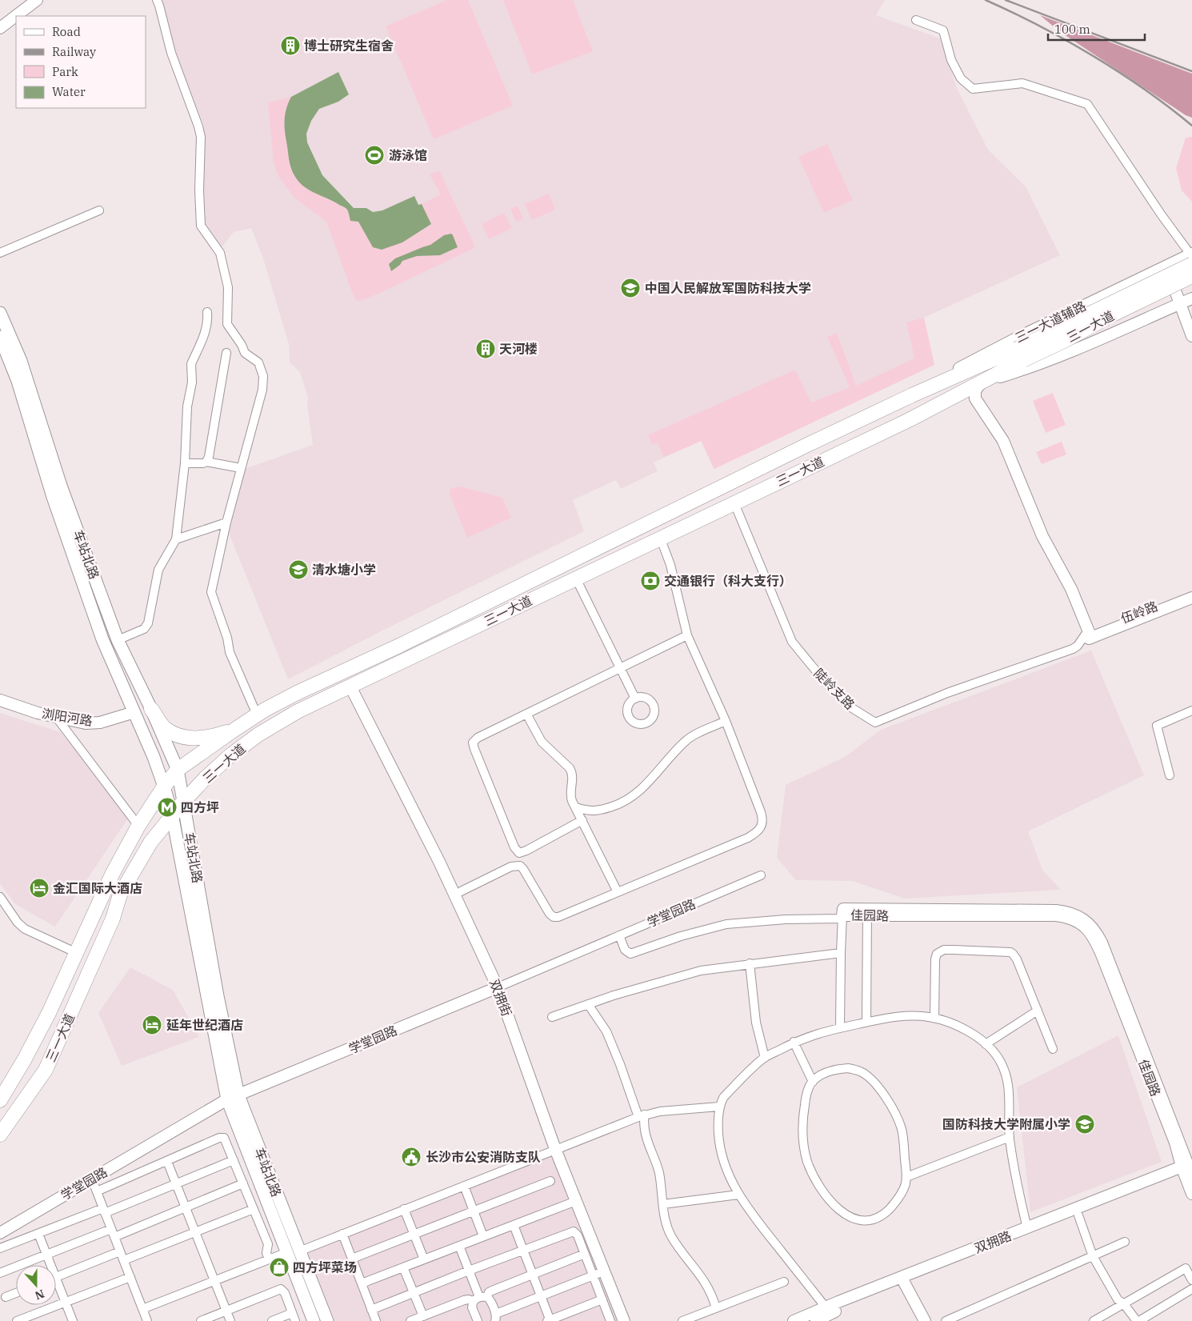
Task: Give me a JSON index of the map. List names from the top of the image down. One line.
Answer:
{"streets":{"highway":["三一大道"],"main road":["车站北路"],"street":["三一大道辅路","伍岭路","陡岭支路","浏阳河路","学堂园路","佳园路","双拥街","双拥路"]},"crossings":[["三一大道辅路","三一大道"],["三一大道","车站北路"],["三一大道","陡岭支路"],["三一大道","双拥街"],["车站北路","浏阳河路"],["车站北路","学堂园路"],["伍岭路","陡岭支路"],["学堂园路","双拥街"],["佳园路","双拥路"]],"places":{"building":["博士研究生宿舍","天河楼"],"sports":["游泳馆"],"school or university":["中国人民解放军国防科技大学","清水塘小学","国防科技大学附属小学"],"bank":["交通银行（科大支行）"],"metro station":["四方坪"],"hotel":["金汇国际大酒店","延年世纪酒店"],"public building":["长沙市公安消防支队"],"shop":["四方坪菜场"]},"legend":["Road","Railway","Park","Water"],"scale_bar":"100 m","north":"bottom"}
